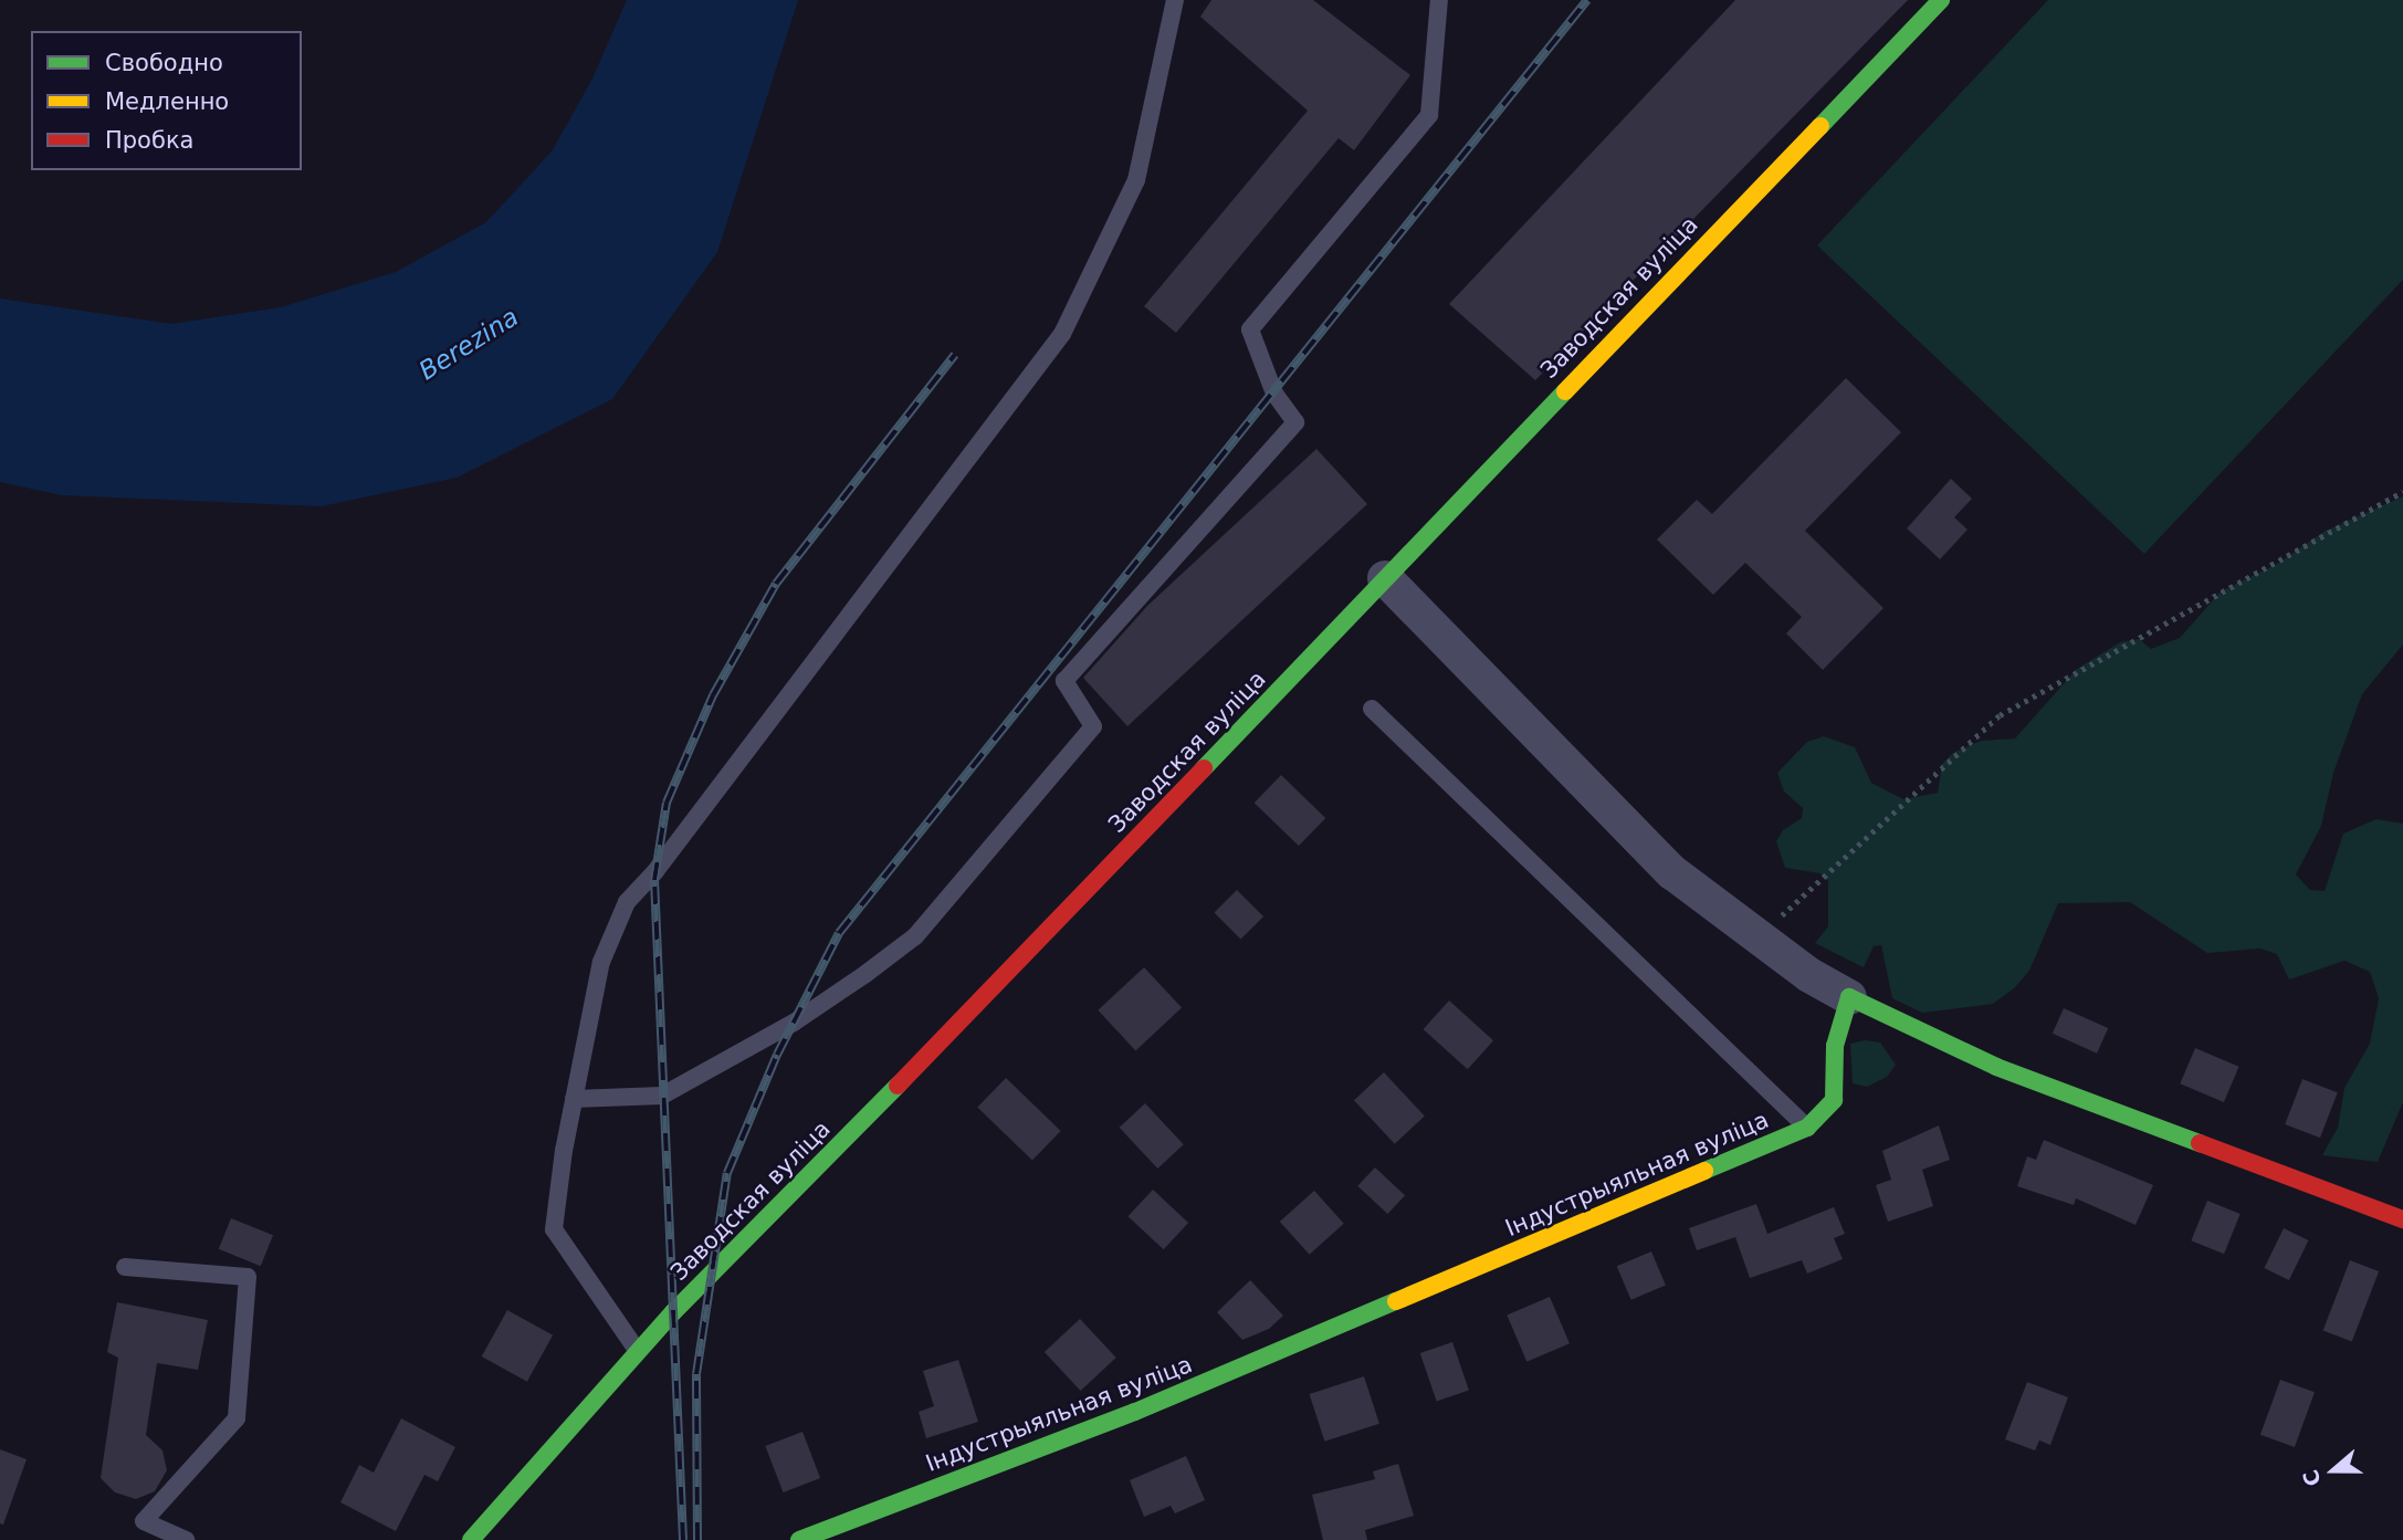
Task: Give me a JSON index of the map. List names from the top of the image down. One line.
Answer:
{"streets":{"main road":["Заводская вуліца","Індустрыяльная вуліца"]},"water":["Berezina"],"legend":["Свободно","Медленно","Пробка"],"north":"left"}
